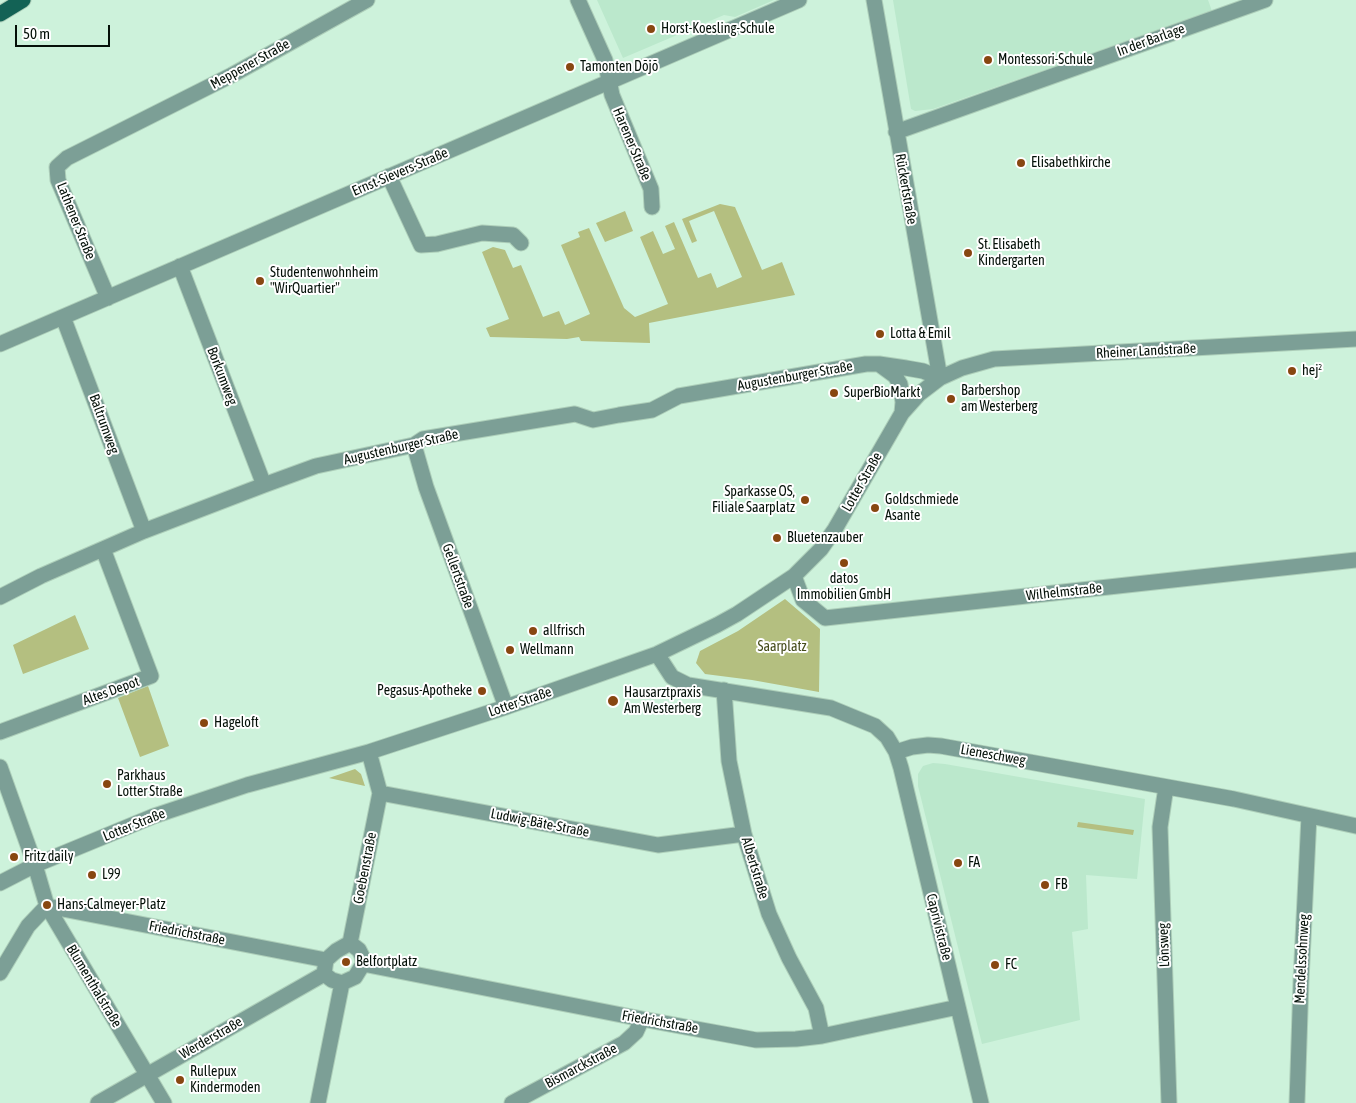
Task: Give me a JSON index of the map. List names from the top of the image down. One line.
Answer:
{"streets":{"street":["In der Barlage","Meppener Straße","Harener Straße","Ernst-Sievers-Straße","Rückertstraße","Lathener Straße","Rheiner Landstraße","Borkumweg","Augustenburger Straße","Baltrumweg","Lotter Straße","Gellertstraße","Wilhelmstraße","Altes Depot","Lieneschweg","Ludwig-Bäte-Straße","Goebenstraße","Albertstraße","Caprivistraße","Friedrichstraße","Lönsweg","Mendelssohnweg","Blumenthalstraße","Werderstraße","Bismarckstraße"]},"crossings":[["In der Barlage","Rückertstraße"],["Meppener Straße","Lathener Straße"],["Harener Straße","Ernst-Sievers-Straße"],["Ernst-Sievers-Straße","Lathener Straße"],["Ernst-Sievers-Straße","Borkumweg"],["Ernst-Sievers-Straße","Baltrumweg"],["Rückertstraße","Rheiner Landstraße"],["Rückertstraße","Augustenburger Straße"],["Rückertstraße","Lotter Straße"],["Rheiner Landstraße","Augustenburger Straße"],["Rheiner Landstraße","Lotter Straße"],["Borkumweg","Augustenburger Straße"],["Augustenburger Straße","Baltrumweg"],["Augustenburger Straße","Lotter Straße"],["Augustenburger Straße","Gellertstraße"],["Augustenburger Straße","Altes Depot"],["Lotter Straße","Gellertstraße"],["Lotter Straße","Wilhelmstraße"],["Lotter Straße","Blumenthalstraße"],["Lieneschweg","Caprivistraße"],["Lieneschweg","Lönsweg"],["Lieneschweg","Mendelssohnweg"],["Ludwig-Bäte-Straße","Goebenstraße"],["Ludwig-Bäte-Straße","Albertstraße"],["Goebenstraße","Friedrichstraße"],["Goebenstraße","Werderstraße"],["Albertstraße","Friedrichstraße"],["Caprivistraße","Friedrichstraße"],["Friedrichstraße","Blumenthalstraße"],["Friedrichstraße","Werderstraße"],["Friedrichstraße","Bismarckstraße"],["Blumenthalstraße","Werderstraße"]],"parks":["Saarplatz"],"places":["Horst-Koesling-Schule","Montessori-Schule","Tamonten Dōjō","Elisabethkirche","St. Elisabeth Kindergarten","Studentenwohnheim \"WirQuartier\"","Lotta & Emil","hej²","SuperBioMarkt","Barbershop am Westerberg","Sparkasse OS, Filiale Saarplatz","Goldschmiede Asante","Bluetenzauber","datos Immobilien GmbH","allfrisch","Wellmann","Pegasus-Apotheke","Hausarztpraxis Am Westerberg","Hageloft","Parkhaus Lotter Straße","Fritz daily","FA","L99","FB","Hans-Calmeyer-Platz","Belfortplatz","FC","Rullepux Kindermoden"],"scale_bar":"50 m"}
